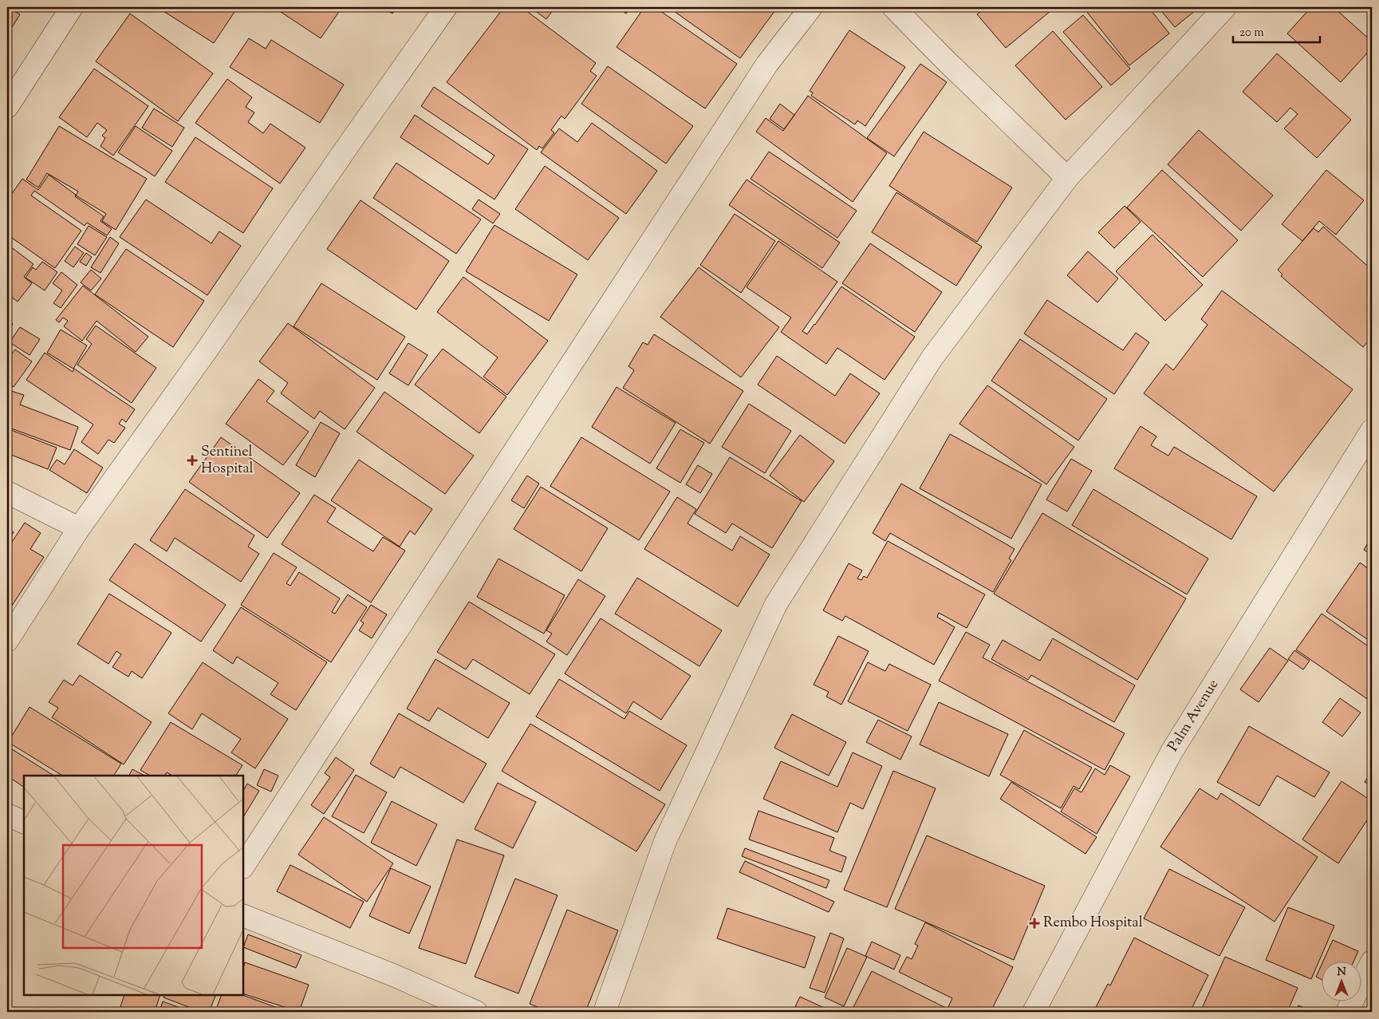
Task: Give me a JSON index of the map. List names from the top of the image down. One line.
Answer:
{"streets":{"street":["Palm Avenue"]},"places":{"health":["Sentinel Hospital","Rembo Hospital"]},"scale_bar":"20 m","north":"top"}
